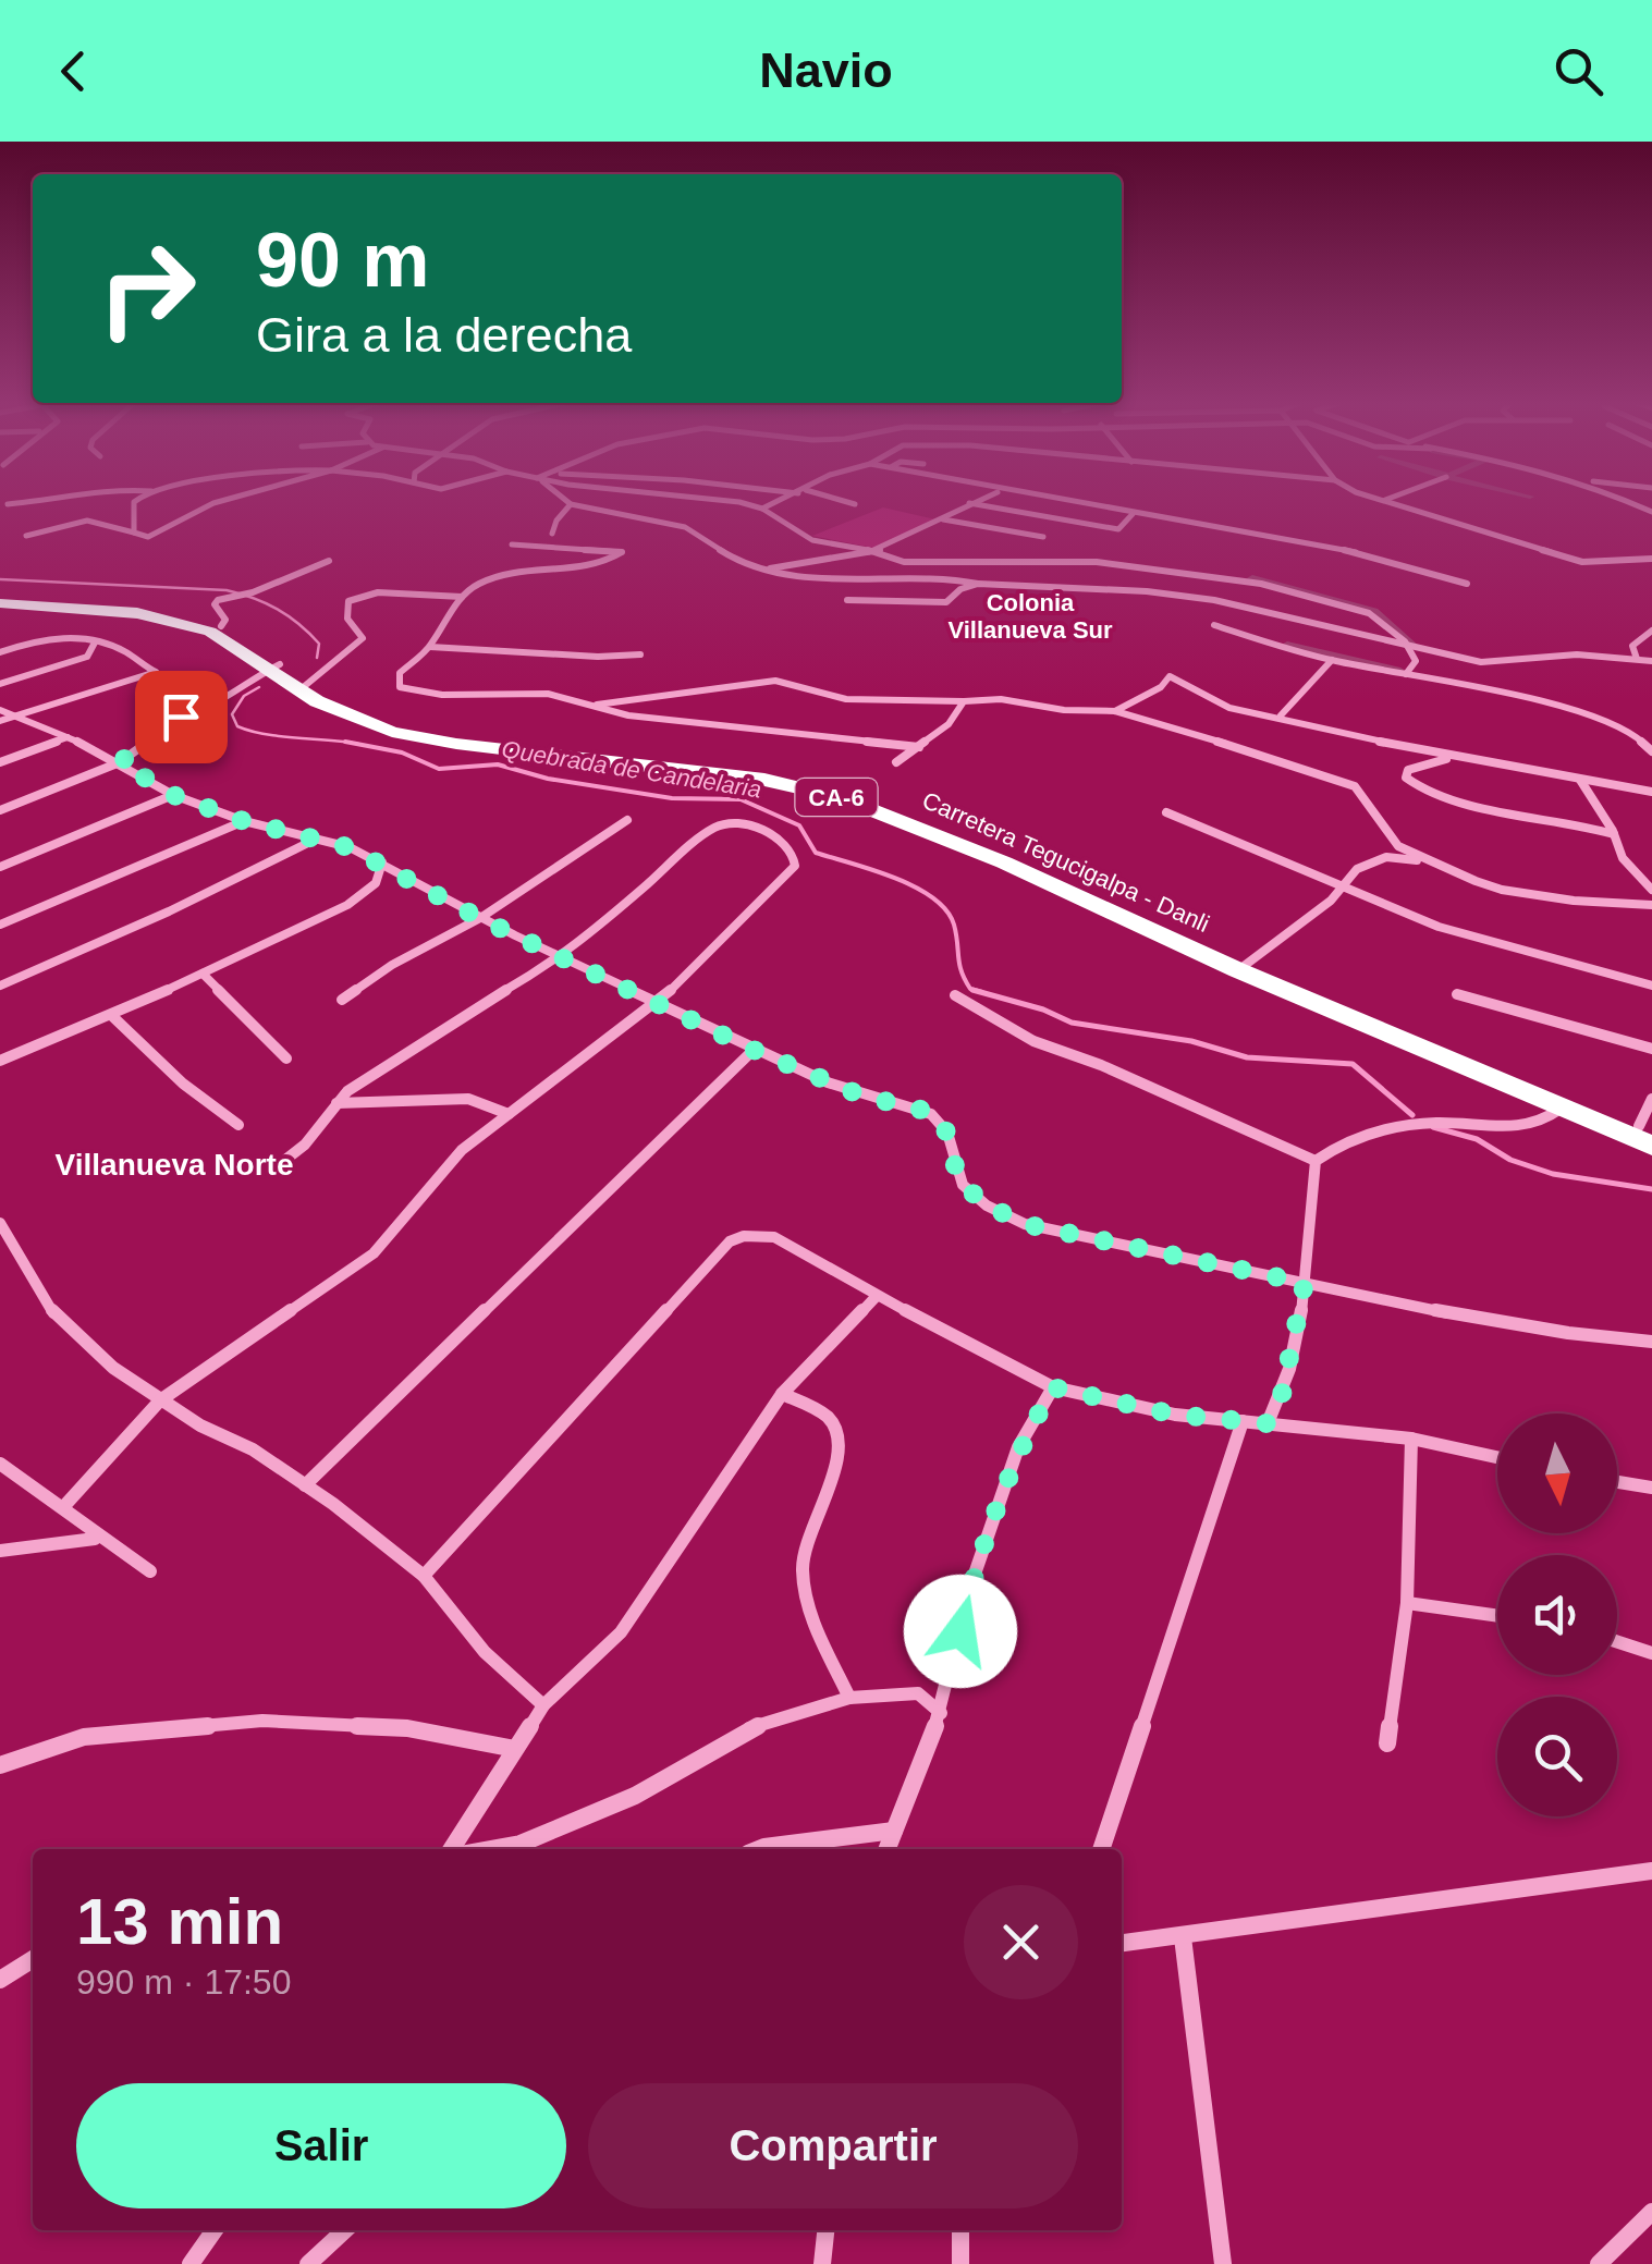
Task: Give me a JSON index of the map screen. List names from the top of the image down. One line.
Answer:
{"streets":{"highway":["CA-6","Carretera Tegucigalpa - Danli"]},"districts":["Colonia Villanueva Sur","Villanueva Norte"],"water":["Quebrada de Candelaria"],"north":"bottom","page":{"header":"Navio","turn":["90 m","Gira a la derecha"],"heading":["13 min","990 m · 17:50"],"buttons":["Salir","Compartir"]}}
